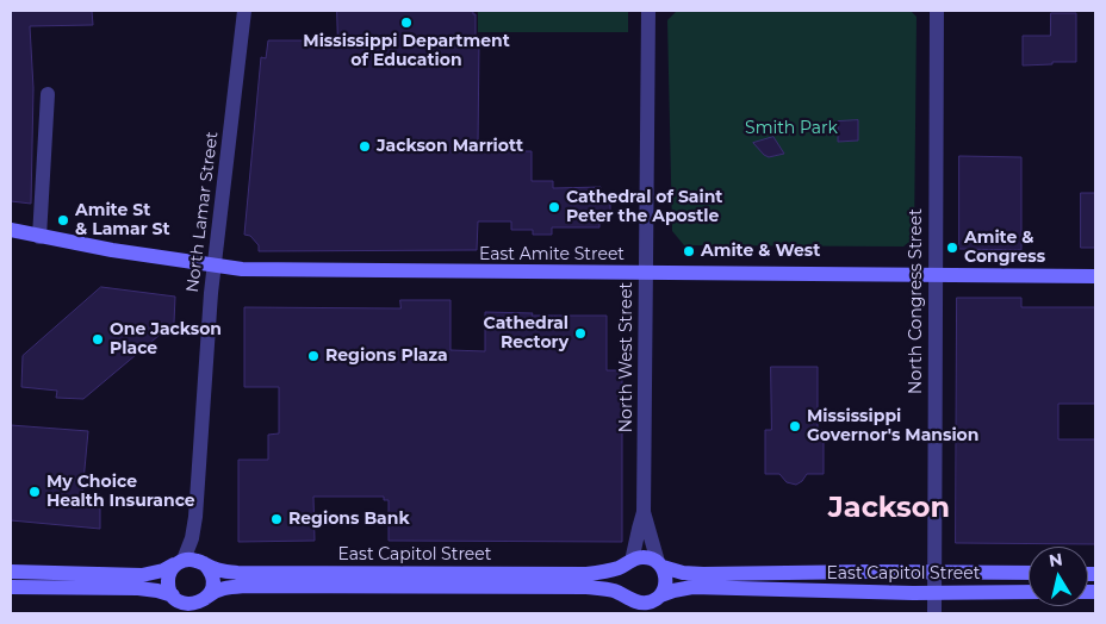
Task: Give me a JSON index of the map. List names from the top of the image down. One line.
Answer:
{"streets":{"main road":["East Amite Street","East Capitol Street"],"street":["North Lamar Street","North Congress Street","North West Street"]},"crossings":[["North Lamar Street","East Amite Street"],["North Lamar Street","East Capitol Street"],["East Amite Street","North Congress Street"],["East Amite Street","North West Street"],["North Congress Street","East Capitol Street"],["North West Street","East Capitol Street"]],"districts":["Jackson"],"parks":["Smith Park"],"places":["Mississippi Department of Education","Jackson Marriott","Cathedral of Saint Peter the Apostle","Amite St & Lamar St","Amite & Congress","Amite & West","Cathedral Rectory","One Jackson Place","Regions Plaza","Mississippi Governor's Mansion","My Choice Health Insurance","Regions Bank"],"north":"top"}
